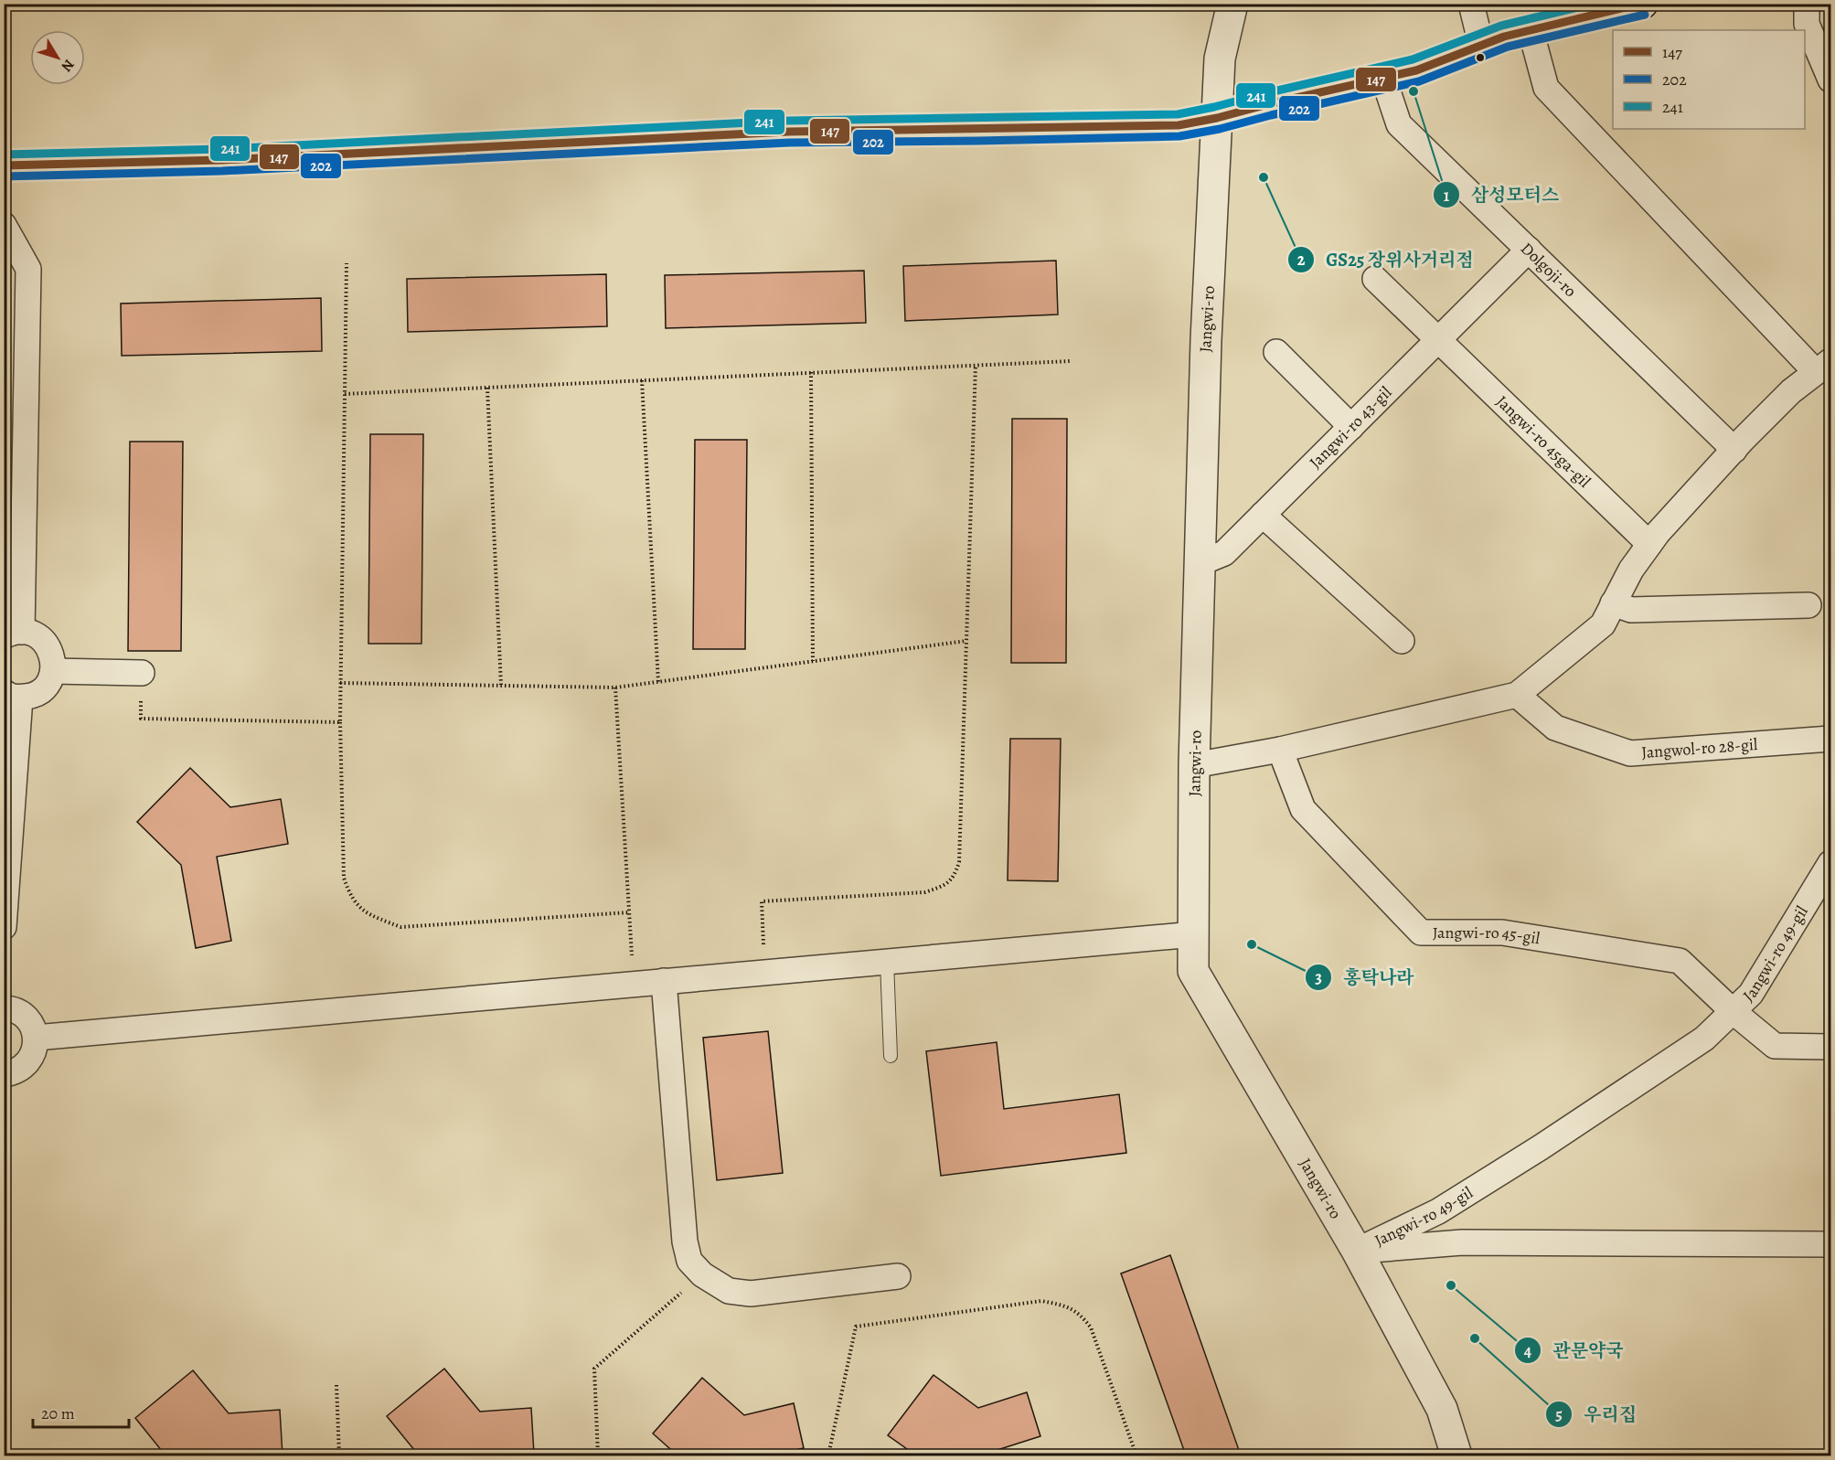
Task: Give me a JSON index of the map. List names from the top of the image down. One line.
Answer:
{"streets":{"main road":["Jangwi-ro"],"street":["Dolgoji-ro","Jangwi-ro 43-gil","Jangwi-ro 45ga-gil","Jangwol-ro 28-gil","Jangwi-ro 45-gil","Jangwi-ro 49-gil"]},"crossings":[["Dolgoji-ro","Jangwi-ro 43-gil"],["Jangwi-ro","Jangwi-ro 43-gil"],["Jangwi-ro","Jangwi-ro 49-gil"],["Jangwi-ro 43-gil","Jangwi-ro 45ga-gil"],["Jangwi-ro 45-gil","Jangwi-ro 49-gil"]],"places":["삼성모터스","GS25 장위사거리점","홍탁나라","관문약국","우리집"],"lines":["transit line 147","transit line 241","transit line 202"],"legend":["147","202","241"],"scale_bar":"20 m","north":"bottom right"}
